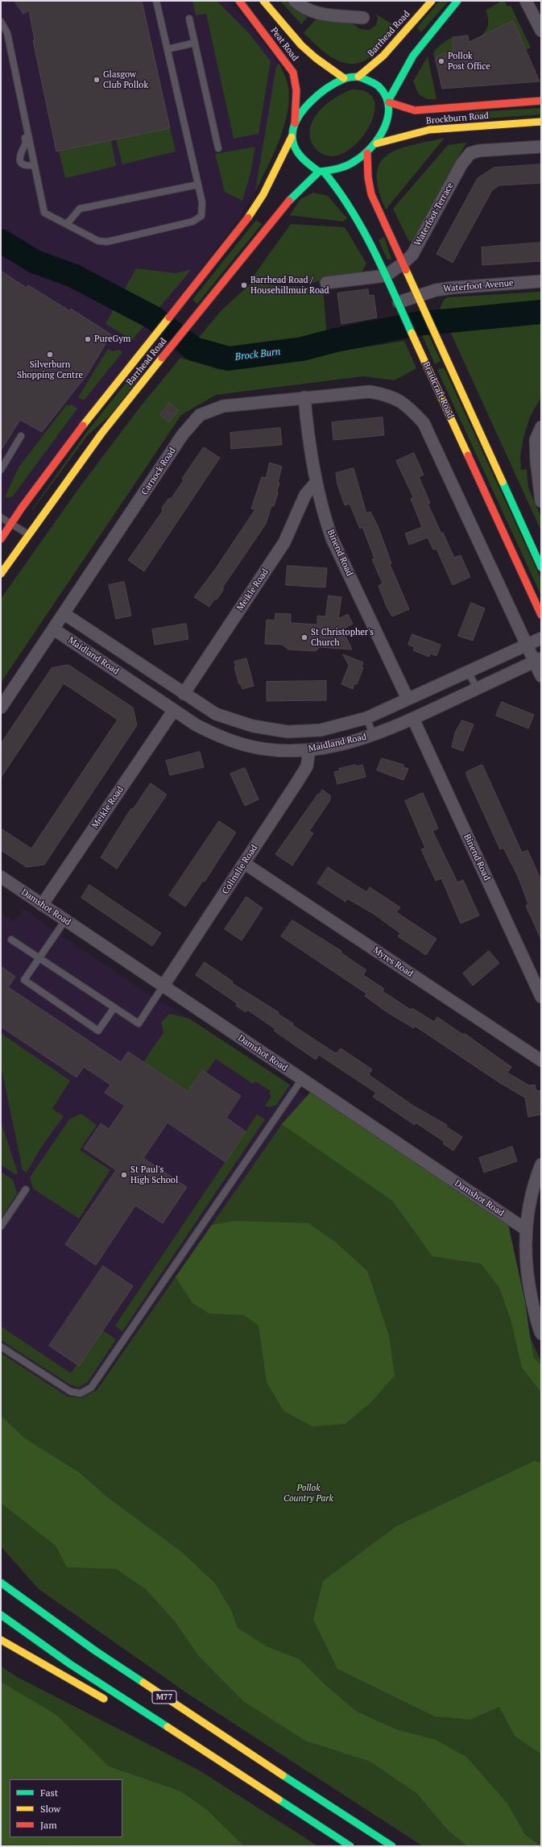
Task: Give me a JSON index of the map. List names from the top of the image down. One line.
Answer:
{"streets":{"main road":["Barrhead Road","Peat Road","Brockburn Road","Braidcraft Road","M77"],"street":["Waterfoot Terrace","Waterfoot Avenue","Carnock Road","Binend Road","Meikle Road","Maidland Road","Colinslie Road","Damshot Road","Myres Road"]},"crossings":[["Barrhead Road","Peat Road"],["Barrhead Road","Brockburn Road"],["Barrhead Road","Braidcraft Road"],["Peat Road","Brockburn Road"],["Peat Road","Braidcraft Road"],["Brockburn Road","Braidcraft Road"],["Waterfoot Terrace","Braidcraft Road"],["Waterfoot Avenue","Braidcraft Road"],["Carnock Road","Binend Road"],["Carnock Road","Maidland Road"],["Binend Road","Meikle Road"],["Binend Road","Maidland Road"],["Meikle Road","Maidland Road"],["Meikle Road","Damshot Road"],["Maidland Road","Colinslie Road"],["Colinslie Road","Damshot Road"],["Colinslie Road","Myres Road"]],"water":["Brock Burn"],"parks":["Pollok Country Park"],"places":["Pollok Post Office","Glasgow Club Pollok","Barrhead Road / Househillmuir Road","PureGym","Silverburn Shopping Centre","St Christopher's Church","St Paul's High School"],"legend":["Fast","Slow","Jam"]}
